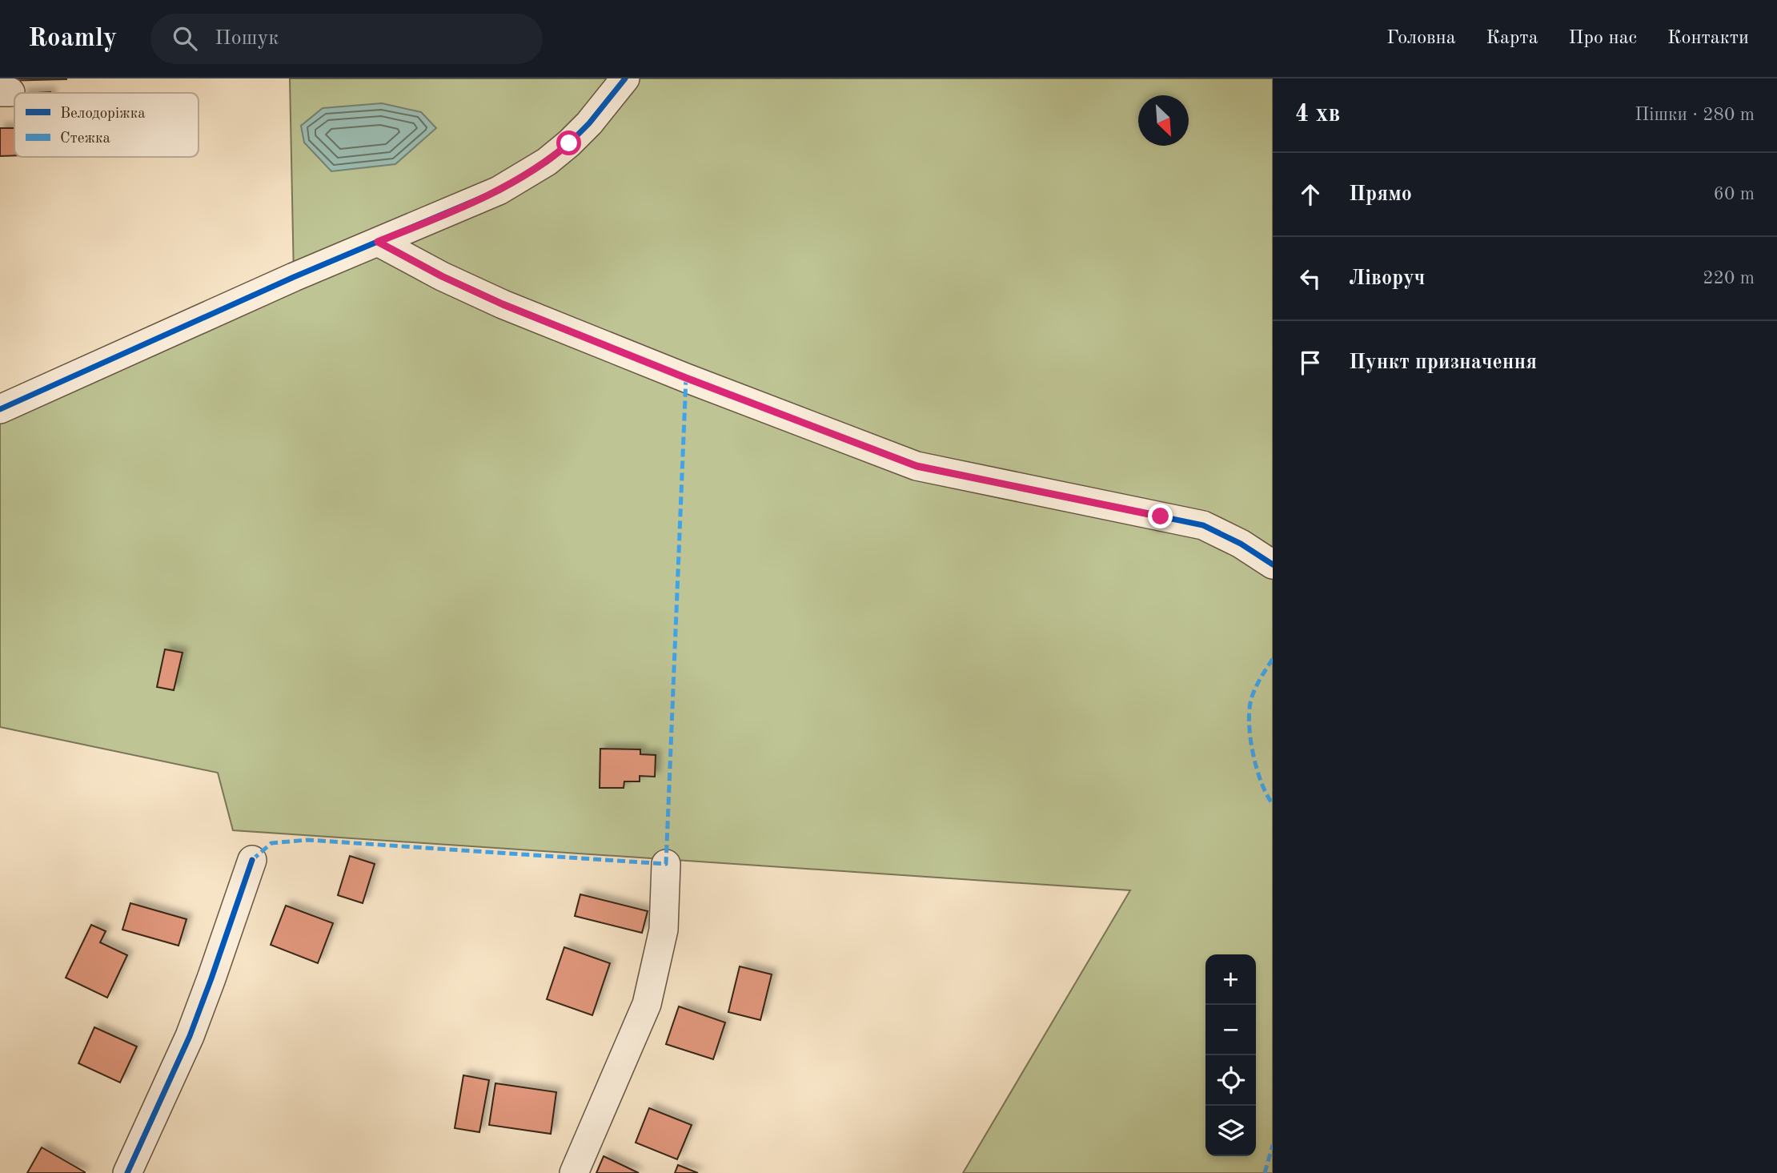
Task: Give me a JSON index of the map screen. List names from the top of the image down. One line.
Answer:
{"legend":["Велодоріжка","Стежка"],"north":"bottom right","page":{"header":"Roamly","search":"Пошук","nav":["Головна","Карта","Про нас","Контакти"],"heading":["4 хв","Пішки · 280 m"],"list":[["Прямо","60 m"],["Ліворуч","220 m"],"Пункт призначення"],"map_buttons":["+","−"]}}
